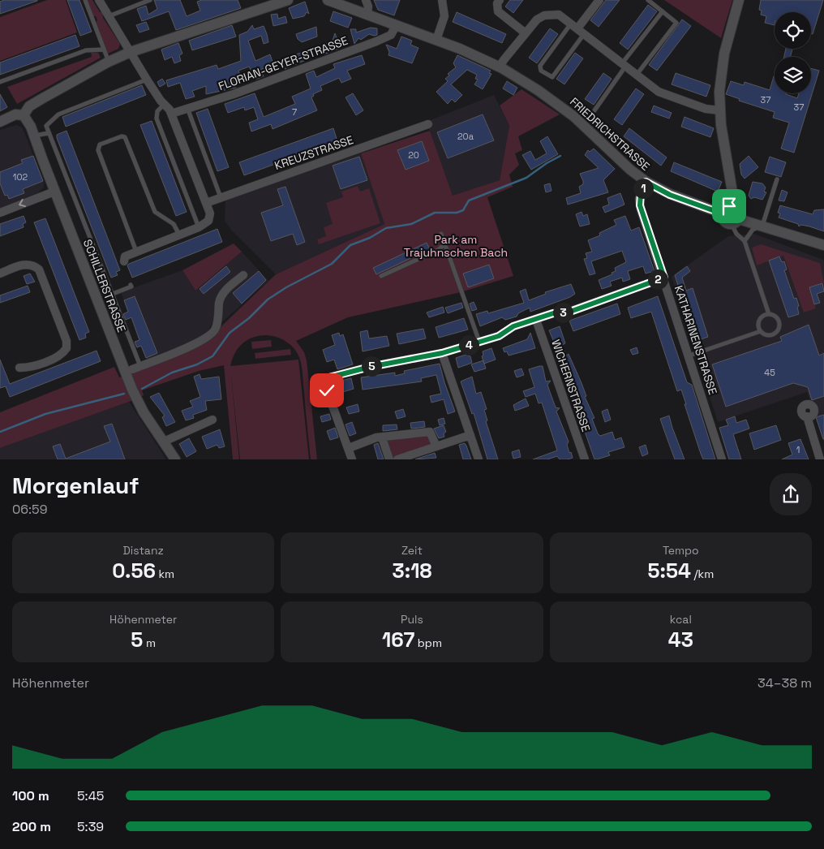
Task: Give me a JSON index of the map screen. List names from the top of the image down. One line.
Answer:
{"streets":{"street":["FLORIAN-GEYER-STRASSE","FRIEDRICHSTRASSE","KREUZSTRASSE","SCHILLERSTRASSE","KATHARINENSTRASSE","WICHERNSTRASSE"]},"crossings":[["FLORIAN-GEYER-STRASSE","FRIEDRICHSTRASSE"],["FRIEDRICHSTRASSE","KATHARINENSTRASSE"]],"parks":["Park am Trajuhnschen Bach"],"house_numbers":["37","37","7","20a","20","102","45","1"],"page":{"pins":["1","2","3","4","5"],"heading":["Morgenlauf","06:59"],"stats":[["Distanz","0.56 km"],["Zeit","3:18"],["Tempo","5:54 /km"],["Höhenmeter","5 m"],["Puls","167 bpm"],["kcal","43"]],"chart":["Höhenmeter","34–38 m"],"list":[{"name":"100 m","note":"5:45"},{"name":"200 m","note":"5:39"}]}}
